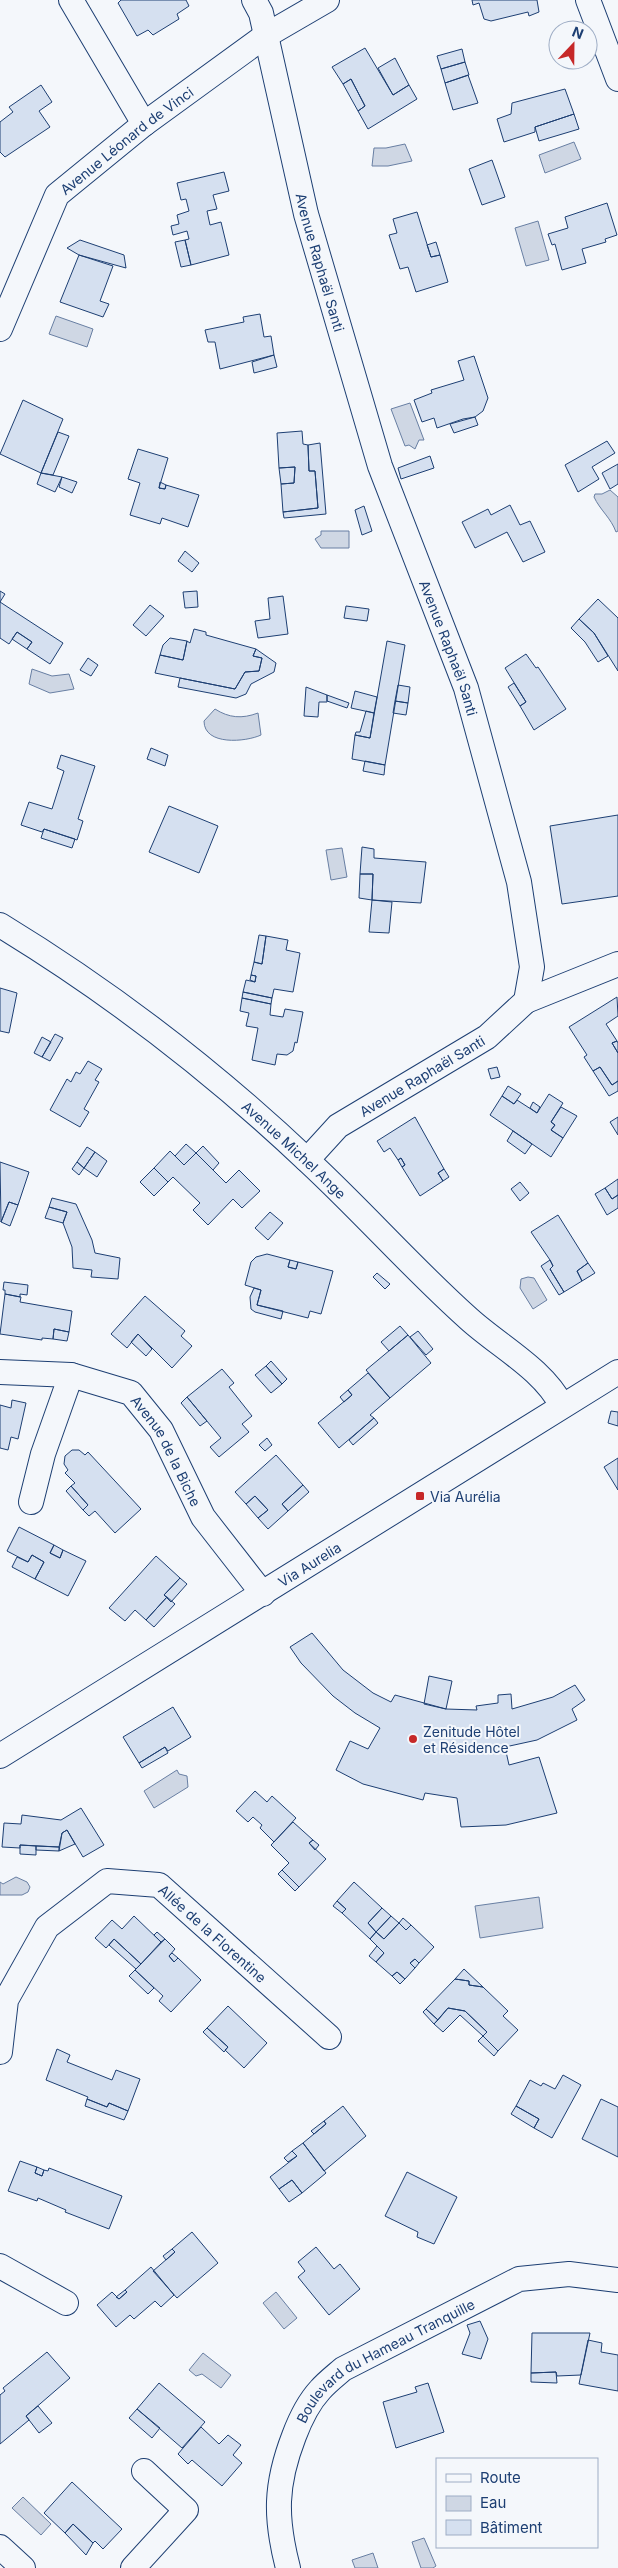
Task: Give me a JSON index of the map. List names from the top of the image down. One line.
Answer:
{"streets":{"street":["Avenue Léonard de Vinci","Avenue Raphaël Santi","Avenue Michel Ange","Avenue de la Biche","Via Aurelia","Allée de la Florentine","Boulevard du Hameau Tranquille"]},"crossings":[["Avenue Léonard de Vinci","Avenue Raphaël Santi"],["Avenue Raphaël Santi","Avenue Michel Ange"],["Avenue Michel Ange","Via Aurelia"],["Avenue de la Biche","Via Aurelia"]],"places":{"transit":["Via Aurélia"],"other":["Zenitude Hôtel et Résidence"]},"legend":["Route","Eau","Bâtiment"],"north":"top"}
